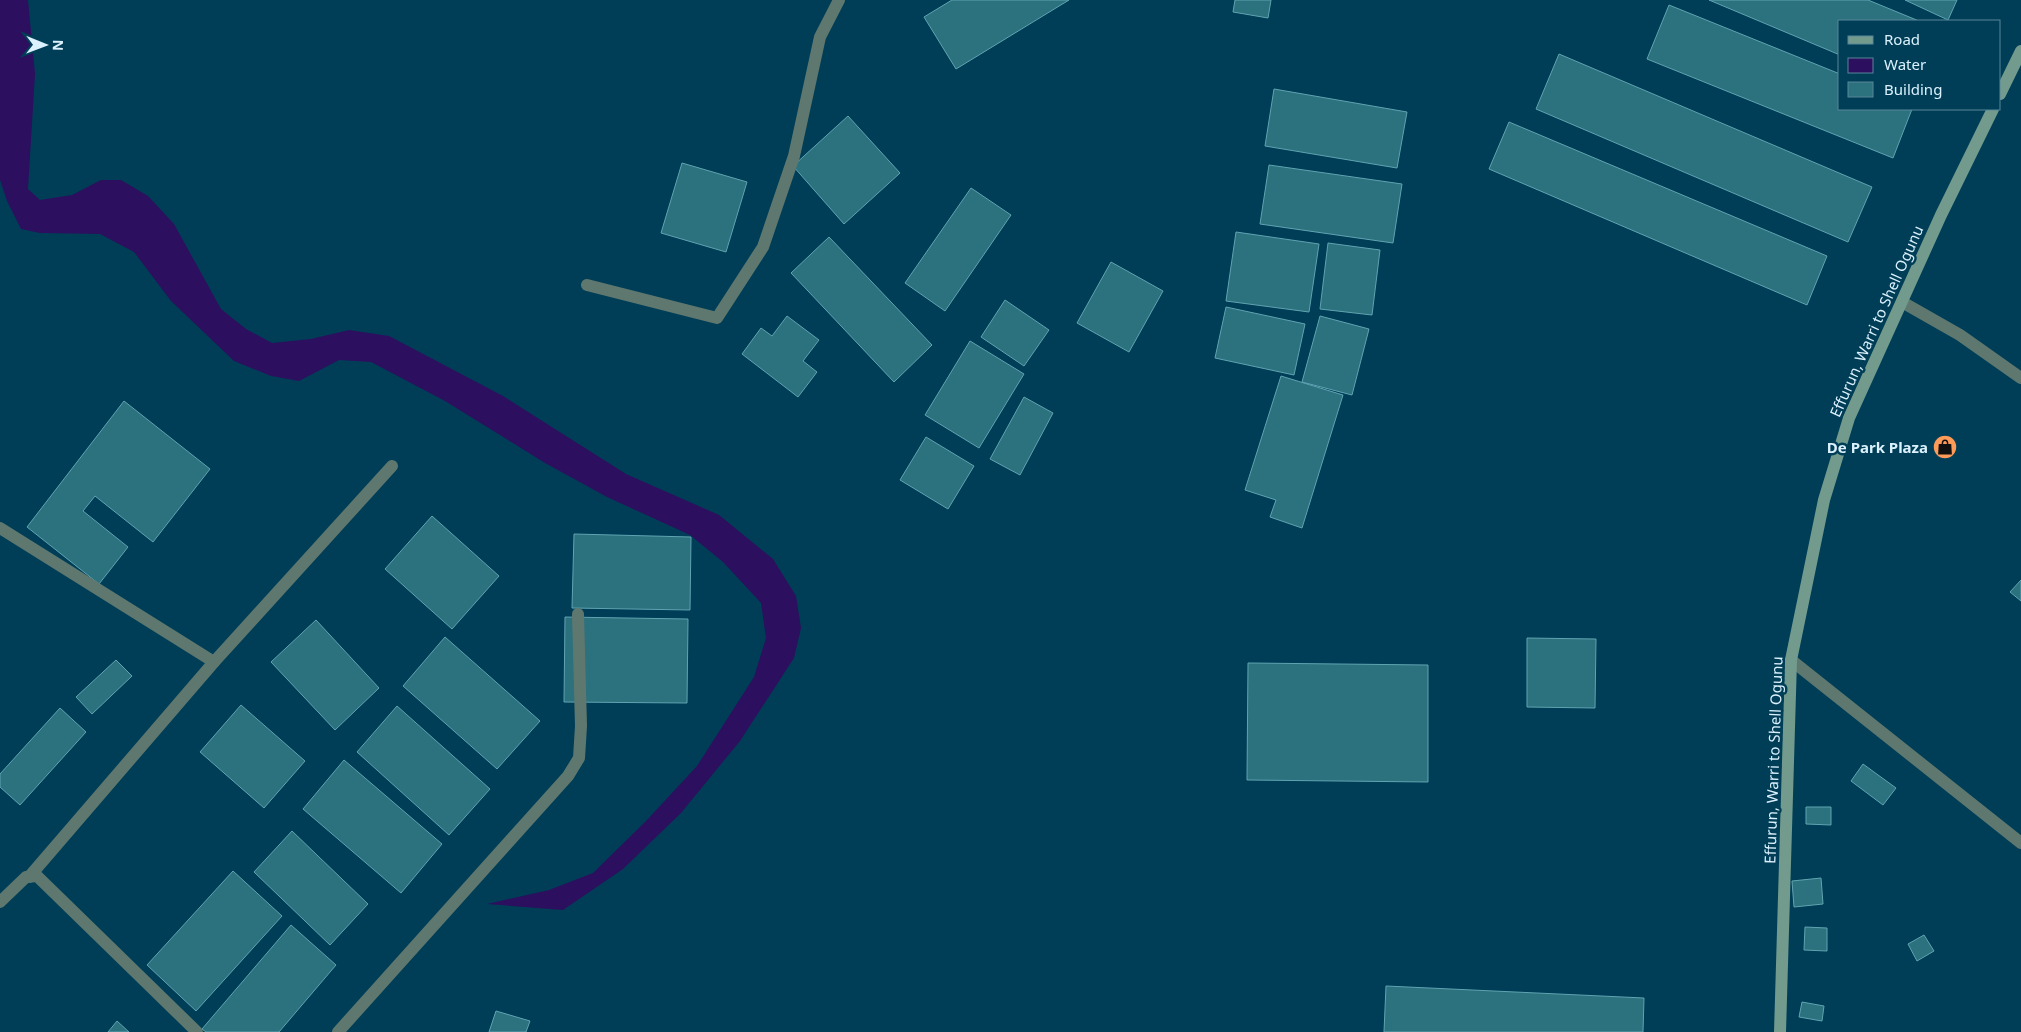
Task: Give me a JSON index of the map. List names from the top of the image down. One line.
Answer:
{"streets":{"street":["Effurun, Warri to Shell Ogunu"]},"places":{"shop":["De Park Plaza"]},"legend":["Road","Water","Building"],"north":"right"}
